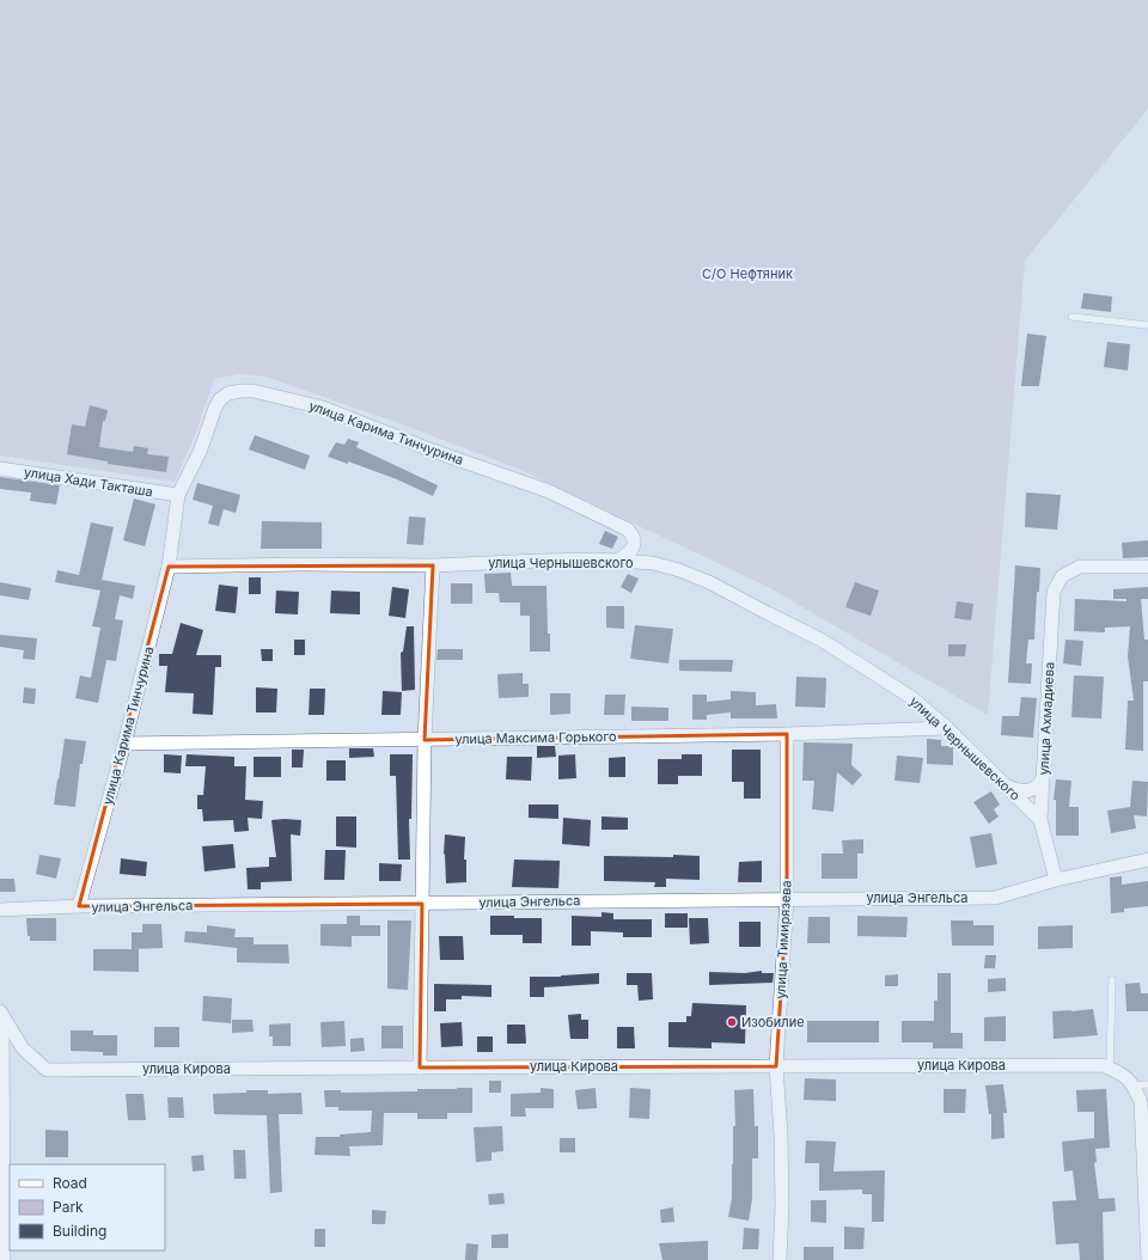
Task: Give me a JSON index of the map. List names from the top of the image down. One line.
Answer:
{"streets":{"street":["улица Карима Тинчурина","улица Хади Такташа","улица Чернышевского","улица Ахмадиева","улица Максима Горького","улица Энгельса","улица Тимирязева","улица Кирова"]},"crossings":[["улица Карима Тинчурина","улица Хади Такташа"],["улица Карима Тинчурина","улица Чернышевского"],["улица Карима Тинчурина","улица Максима Горького"],["улица Карима Тинчурина","улица Энгельса"],["улица Чернышевского","улица Ахмадиева"],["улица Чернышевского","улица Максима Горького"],["улица Ахмадиева","улица Энгельса"],["улица Максима Горького","улица Тимирязева"],["улица Энгельса","улица Тимирязева"],["улица Тимирязева","улица Кирова"]],"parks":["С/О Нефтяник"],"places":["Изобилие"],"legend":["Road","Park","Building"]}
